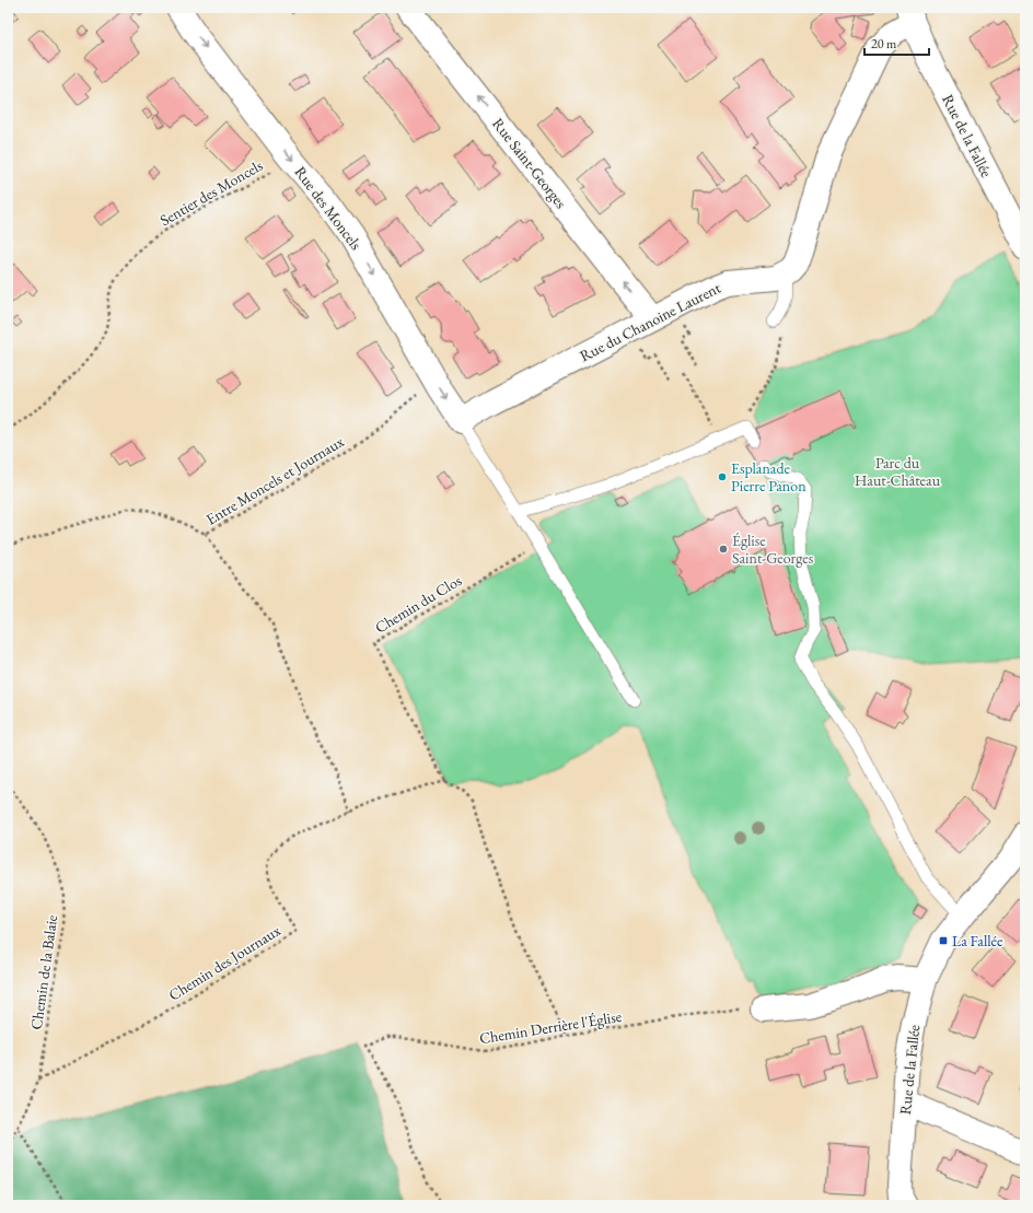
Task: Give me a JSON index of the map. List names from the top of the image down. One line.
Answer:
{"streets":{"street":["Rue de la Fallée","Rue Saint-Georges","Rue des Moncels","Rue du Chanoine Laurent"],"path":["Sentier des Moncels","Entre Moncels et Journaux","Chemin du Clos","Chemin des Journaux","Chemin de la Balaie","Chemin Derrière l'Église"]},"crossings":[["Rue Saint-Georges","Rue du Chanoine Laurent"],["Sentier des Moncels","Rue des Moncels"],["Rue des Moncels","Rue du Chanoine Laurent"],["Rue des Moncels","Entre Moncels et Journaux"],["Chemin du Clos","Chemin des Journaux"],["Chemin des Journaux","Chemin de la Balaie"]],"one_way":["Rue Saint-Georges","Rue des Moncels"],"parks":["Parc du Haut-Château"],"places":{"other":["Esplanade Pierre Panon","Église Saint-Georges"],"transit":["La Fallée"]},"scale_bar":"20 m"}
